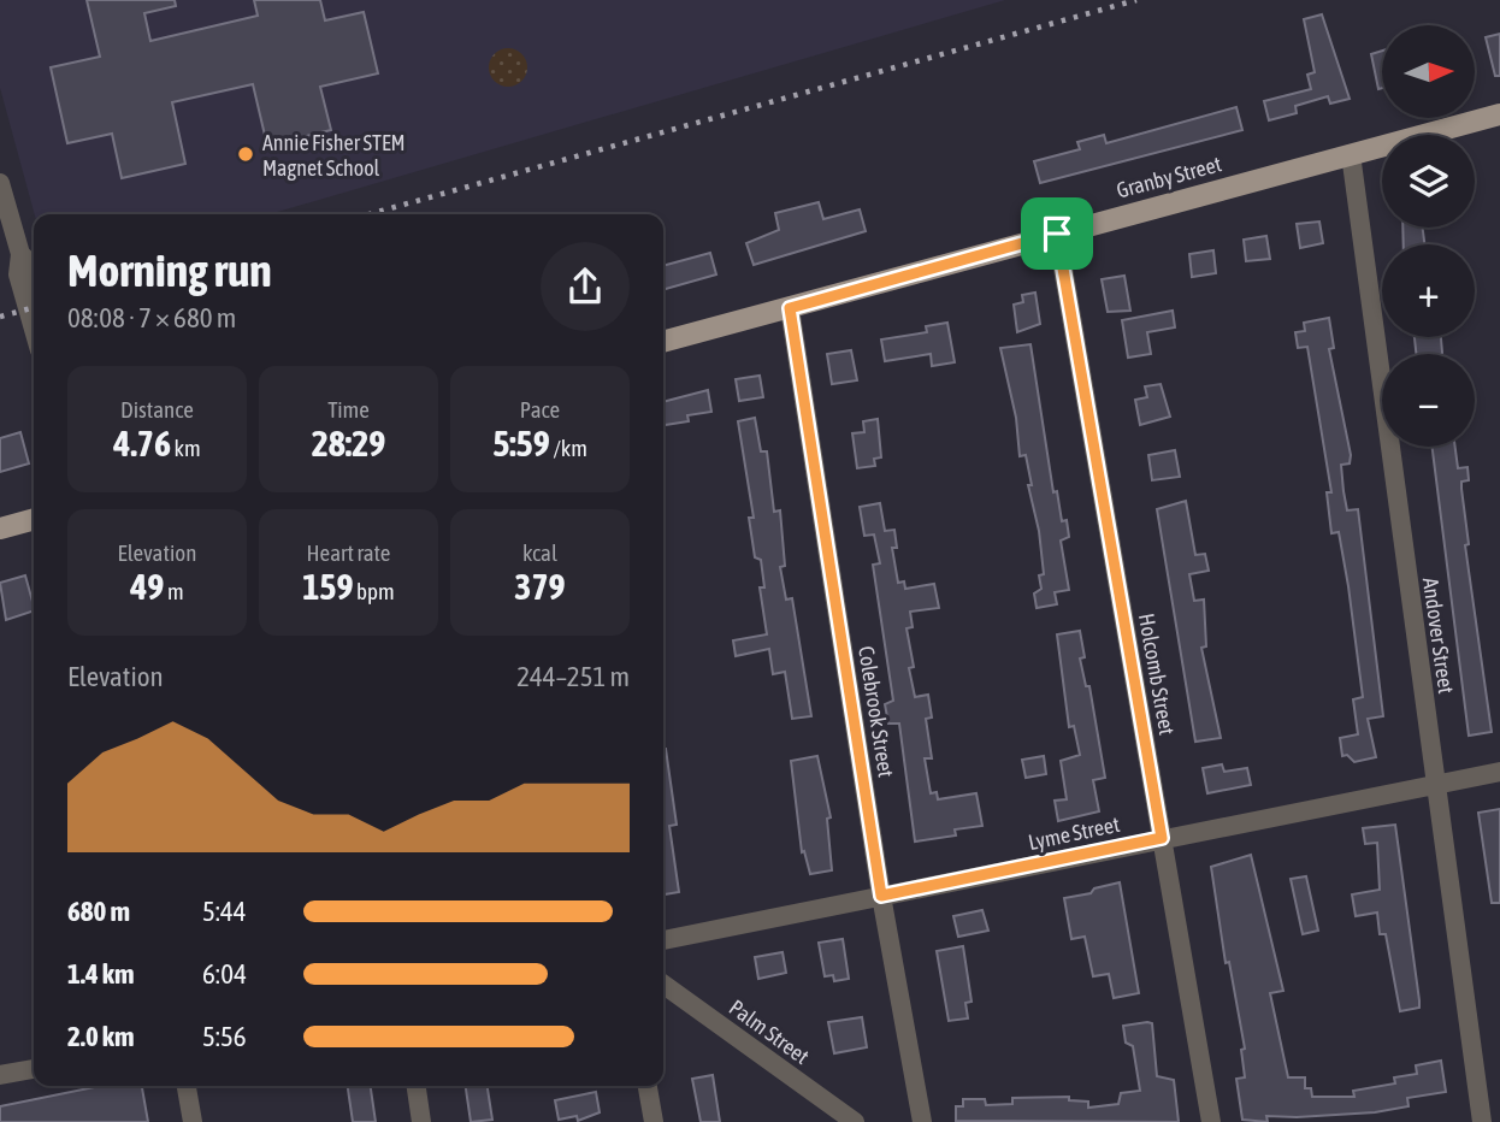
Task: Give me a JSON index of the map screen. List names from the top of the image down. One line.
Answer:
{"streets":{"main road":["Granby Street"],"street":["Andover Street","Holcomb Street","Colebrook Street","Lyme Street","Palm Street"]},"crossings":[["Granby Street","Andover Street"],["Granby Street","Holcomb Street"],["Granby Street","Colebrook Street"],["Andover Street","Lyme Street"],["Holcomb Street","Lyme Street"],["Colebrook Street","Lyme Street"]],"places":["Annie Fisher STEM Magnet School"],"north":"right","page":{"map_buttons":["+","−"],"heading":["Morning run","08:08 · 7 × 680 m"],"stats":[["Distance","4.76 km"],["Time","28:29"],["Pace","5:59 /km"],["Elevation","49 m"],["Heart rate","159 bpm"],["kcal","379"]],"chart":["Elevation","244–251 m"],"list":[{"name":"680 m","note":"5:44"},{"name":"1.4 km","note":"6:04"},{"name":"2.0 km","note":"5:56"}]}}
